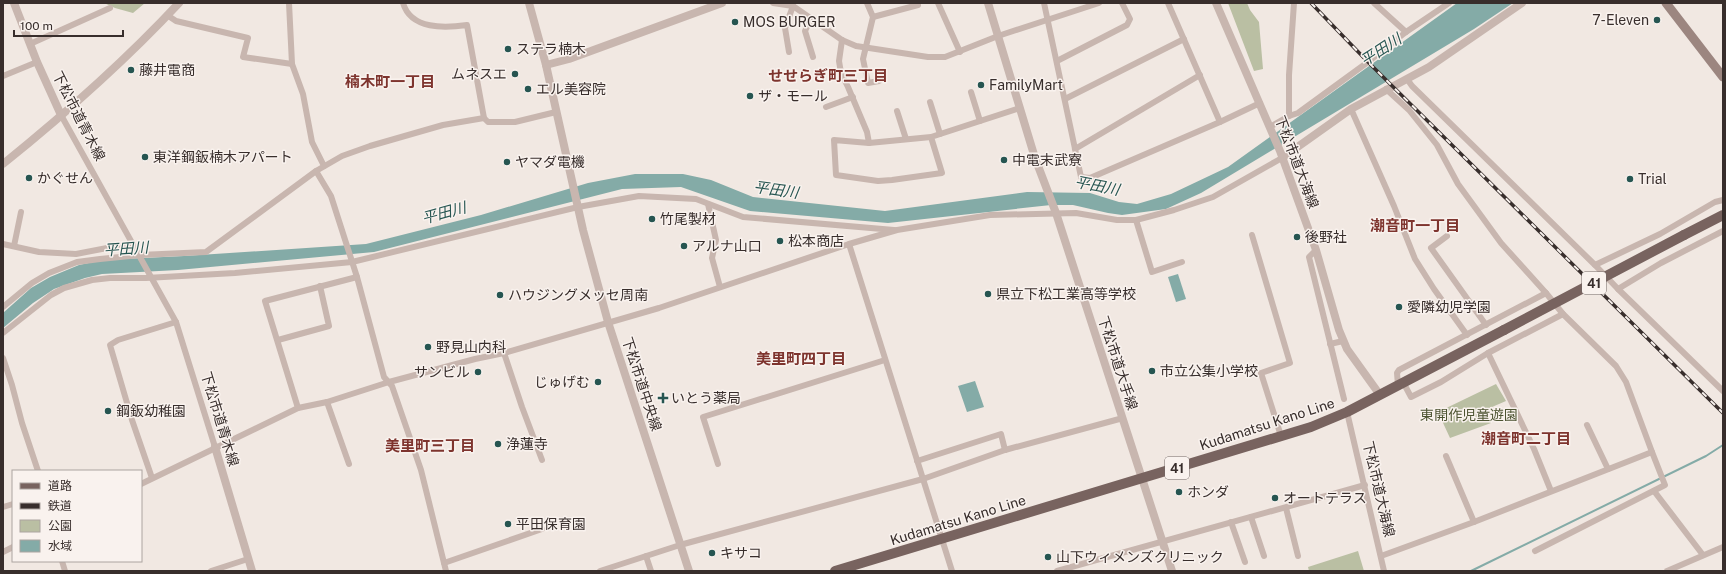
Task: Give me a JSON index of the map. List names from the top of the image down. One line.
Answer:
{"streets":{"main road":["41","Kudamatsu Kano Line"],"street":["下松市道青木線","下松市道大海線","下松市道大手線","下松市道中央線"]},"crossings":[["下松市道大海線","Kudamatsu Kano Line"],["下松市道大手線","Kudamatsu Kano Line"]],"districts":["せせらぎ町三丁目","楠木町一丁目","潮音町一丁目","美里町四丁目","潮音町二丁目","美里町三丁目"],"water":["平田川"],"parks":["東開作児童遊園"],"places":{"other":["7-Eleven","MOS BURGER","ステラ楠木","藤井電商","ムネスエ","FamilyMart","エル美容院","ザ・モール","東洋鋼鈑楠木アパート","中電末武寮","ヤマダ電機","かぐせん","Trial","竹尾製材","後野社","松本商店","アルナ山口","県立下松工業高等学校","ハウジングメッセ周南","愛隣幼児学園","野見山内科","市立公集小学校","サンビル","じゅげむ","鋼鈑幼稚園","浄蓮寺","ホンダ","オートテラス","平田保育園","キサコ","山下ウィメンズクリニック"],"health":["いとう薬局"]},"legend":["道路","鉄道","公園","水域"],"scale_bar":"100 m"}
